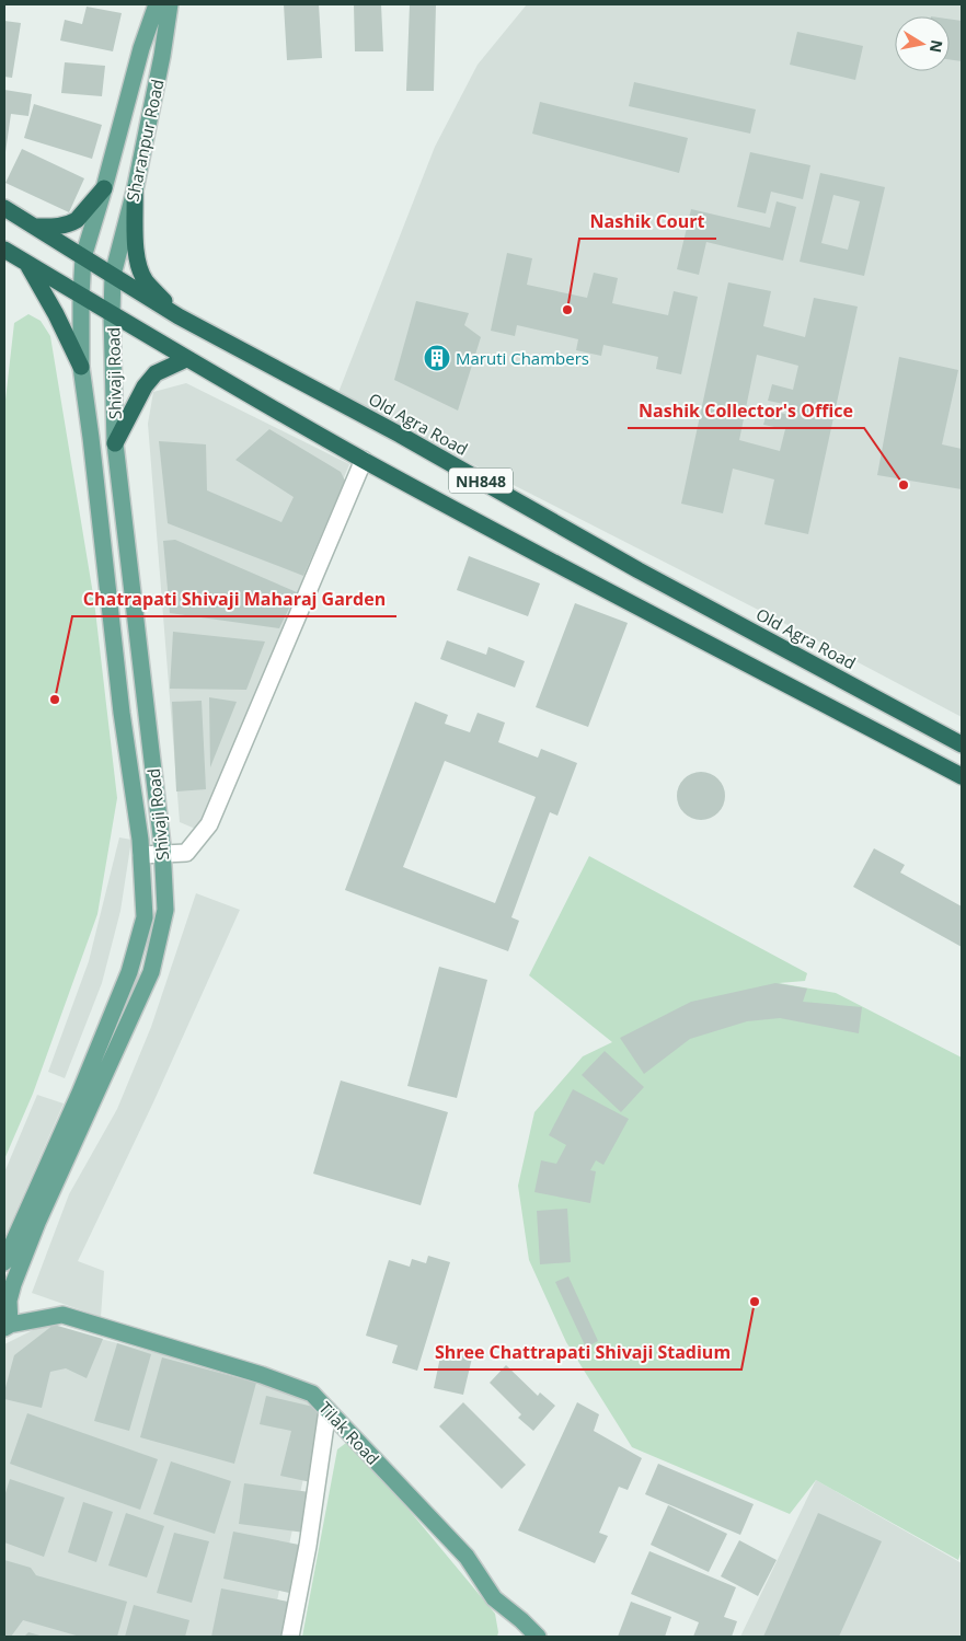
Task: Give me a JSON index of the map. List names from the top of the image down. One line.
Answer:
{"streets":{"highway":["Old Agra Road","NH848"],"main road":["Sharanpur Road","Shivaji Road","Tilak Road"]},"crossings":[["Sharanpur Road","Shivaji Road"],["Sharanpur Road","Old Agra Road"],["Shivaji Road","Old Agra Road"],["Shivaji Road","NH848"],["Shivaji Road","Tilak Road"]],"places":{"other":["Nashik Court","Nashik Collector's Office","Chatrapati Shivaji Maharaj Garden","Shree Chattrapati Shivaji Stadium"],"building":["Maruti Chambers"]},"north":"right"}
